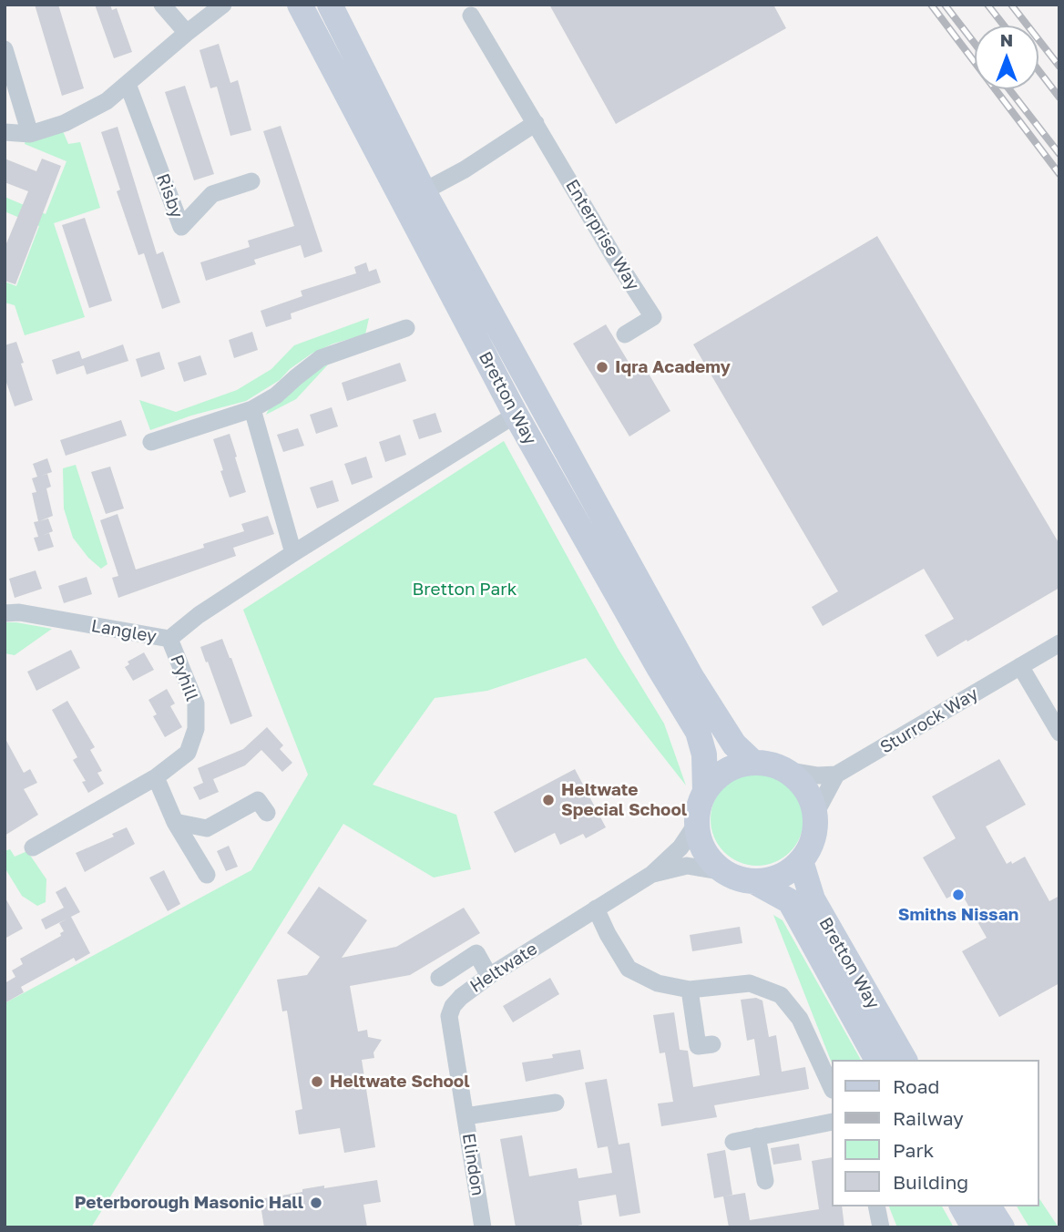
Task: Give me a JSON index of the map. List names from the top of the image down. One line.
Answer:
{"streets":{"street":["Risby","Enterprise Way","Bretton Way","Langley","Pyhill","Sturrock Way","Heltwate","Elindon"]},"crossings":[["Bretton Way","Langley"],["Bretton Way","Heltwate"],["Langley","Pyhill"],["Heltwate","Elindon"]],"parks":["Bretton Park"],"places":["Iqra Academy","Heltwate Special School","Smiths Nissan","Heltwate School","Peterborough Masonic Hall"],"legend":["Road","Railway","Park","Building"],"north":"top"}
